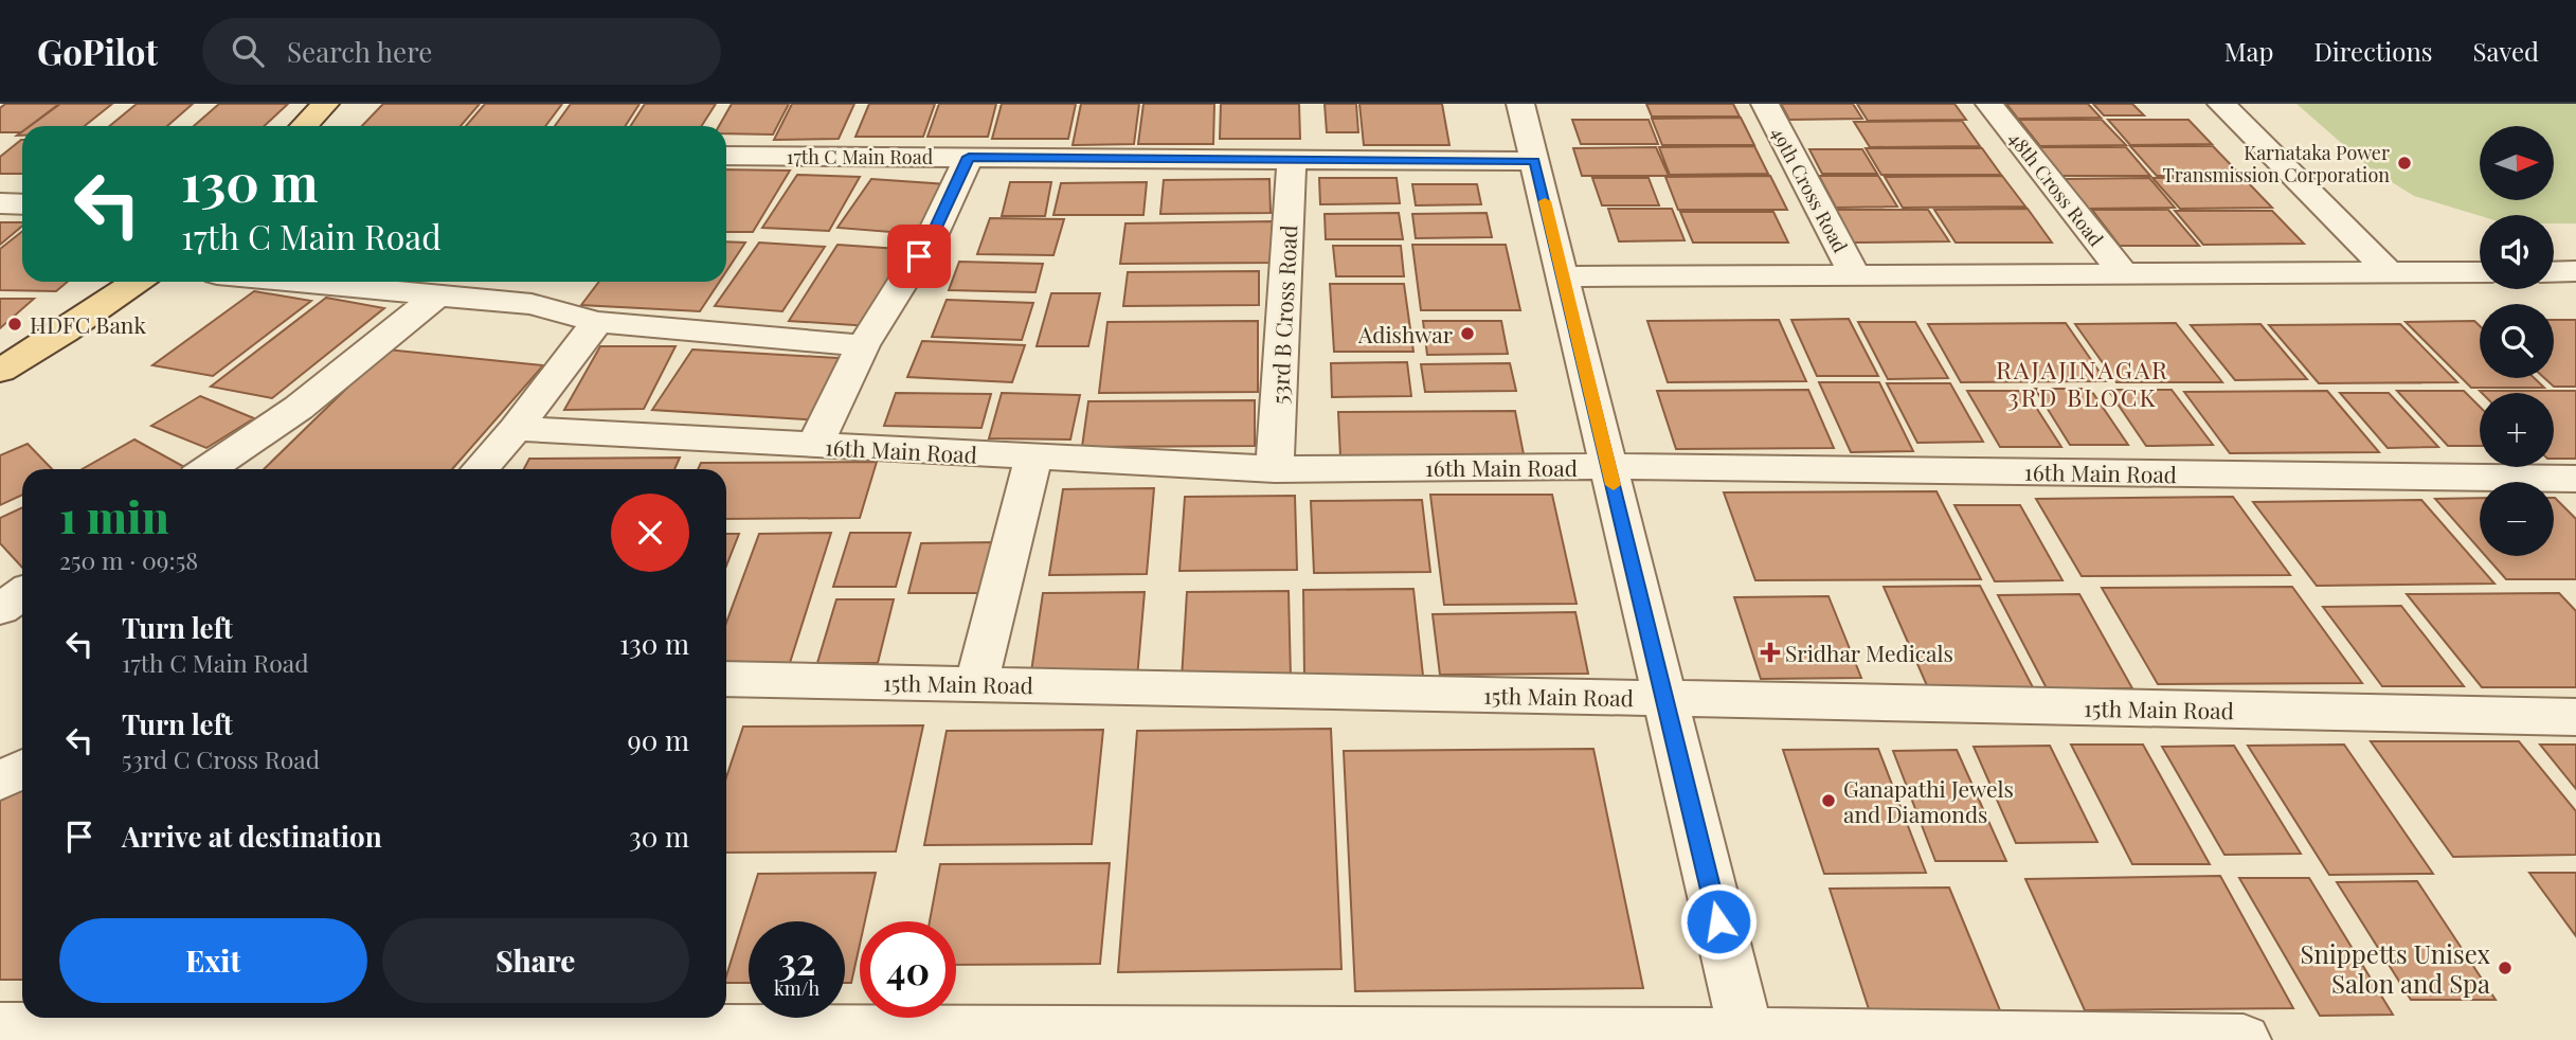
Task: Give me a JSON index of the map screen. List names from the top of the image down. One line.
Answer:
{"streets":{"street":["17th C Main Road","48th Cross Road","49th Cross Road","53rd B Cross Road","16th Main Road","15th Main Road"]},"crossings":[["17th C Main Road","53rd B Cross Road"],["53rd B Cross Road","16th Main Road"]],"districts":["RAJAJINAGAR 3RD BLOCK"],"places":{"other":["Karnataka Power Transmission Corporation","HDFC Bank","Adishwar","Ganapathi Jewels and Diamonds","Snippetts Unisex Salon and Spa"],"health":["Sridhar Medicals"]},"north":"right","page":{"header":"GoPilot","search":"Search here","nav":["Map","Directions","Saved"],"map_buttons":["+","−"],"turn":["130 m","17th C Main Road"],"heading":["1 min","250 m · 09:58"],"list":[{"name":"Turn left","note":"17th C Main Road","value":"130 m"},{"name":"Turn left","note":"53rd C Cross Road","value":"90 m"},{"name":"Arrive at destination","value":"30 m"}],"buttons":["Exit","Share"],"speed":"32 km/h","limit":"40"}}
